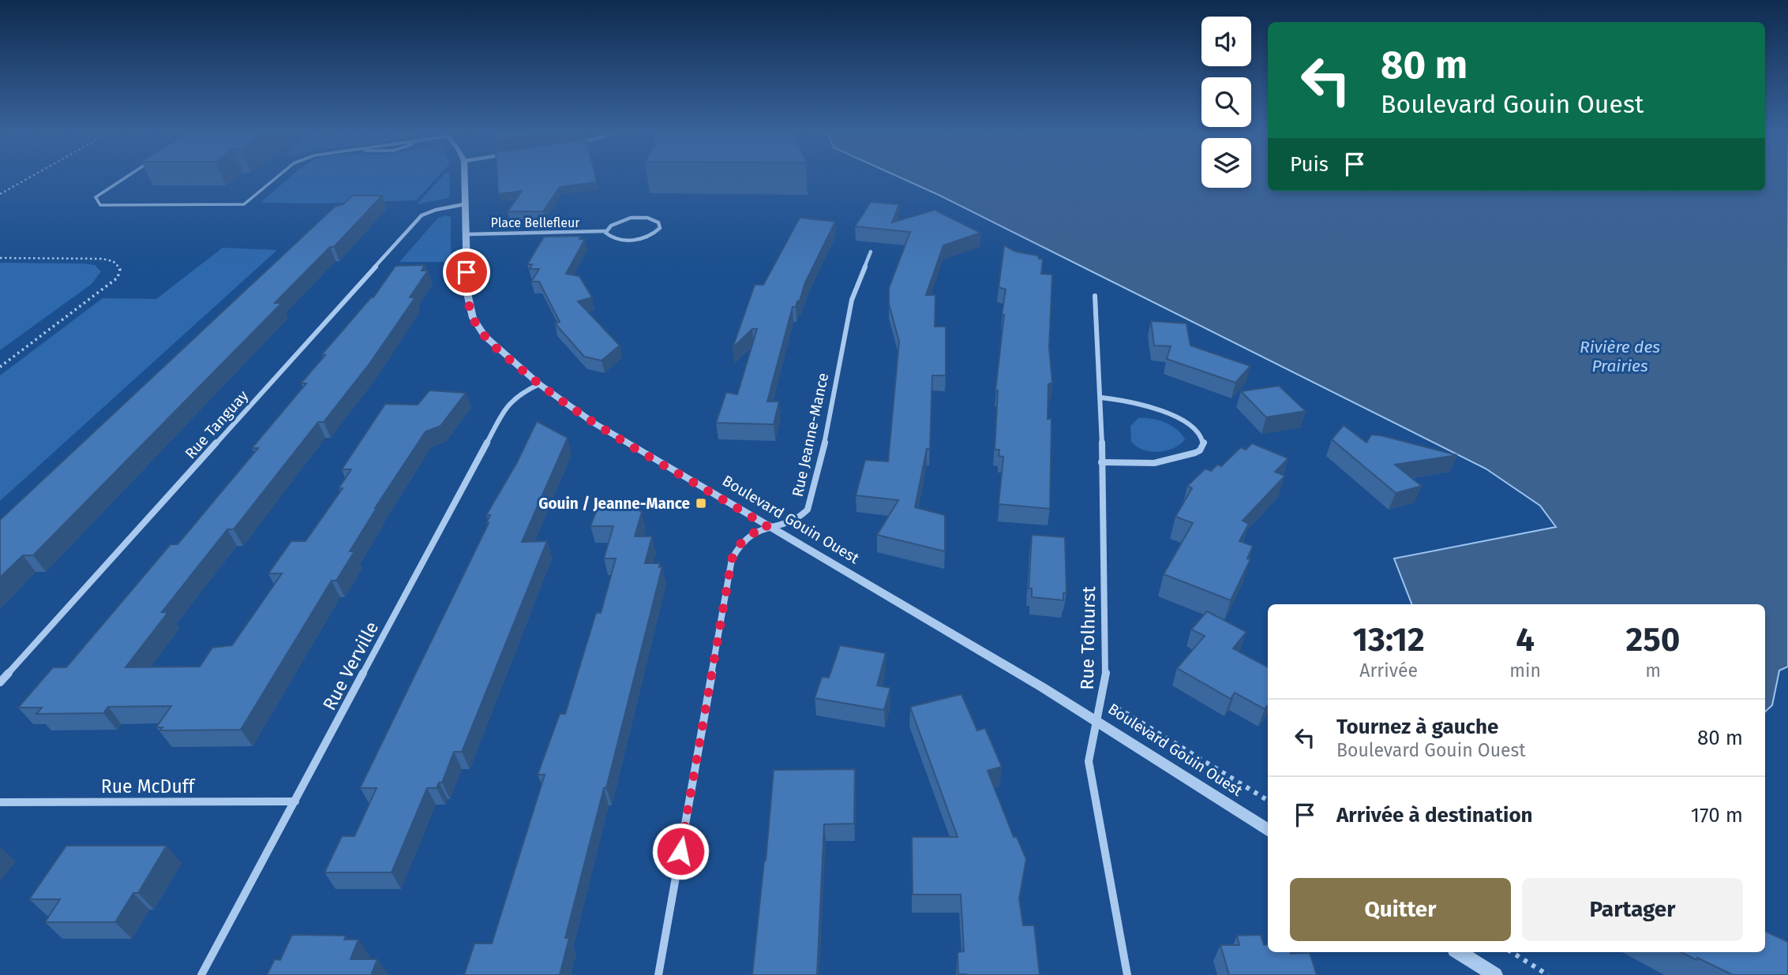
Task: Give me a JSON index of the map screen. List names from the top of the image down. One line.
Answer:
{"streets":{"street":["Place Bellefleur","Rue Tanguay","Rue Jeanne-Mance","Boulevard Gouin Ouest","Rue Tolhurst","Rue Verville","Rue McDuff"]},"crossings":[["Place Bellefleur","Boulevard Gouin Ouest"],["Rue Tanguay","Boulevard Gouin Ouest"],["Rue Jeanne-Mance","Boulevard Gouin Ouest"],["Boulevard Gouin Ouest","Rue Tolhurst"],["Boulevard Gouin Ouest","Rue Verville"],["Rue Verville","Rue McDuff"]],"water":["Rivière des Prairies"],"places":{"transit":["Gouin / Jeanne-Mance"]},"page":{"turn":["80 m","Boulevard Gouin Ouest"],"then":"Puis","eta":["13:12","Arrivée","4","min","250","m"],"list":[{"name":"Tournez à gauche","note":"Boulevard Gouin Ouest","value":"80 m"},{"name":"Arrivée à destination","value":"170 m"}],"buttons":["Quitter","Partager"]}}
